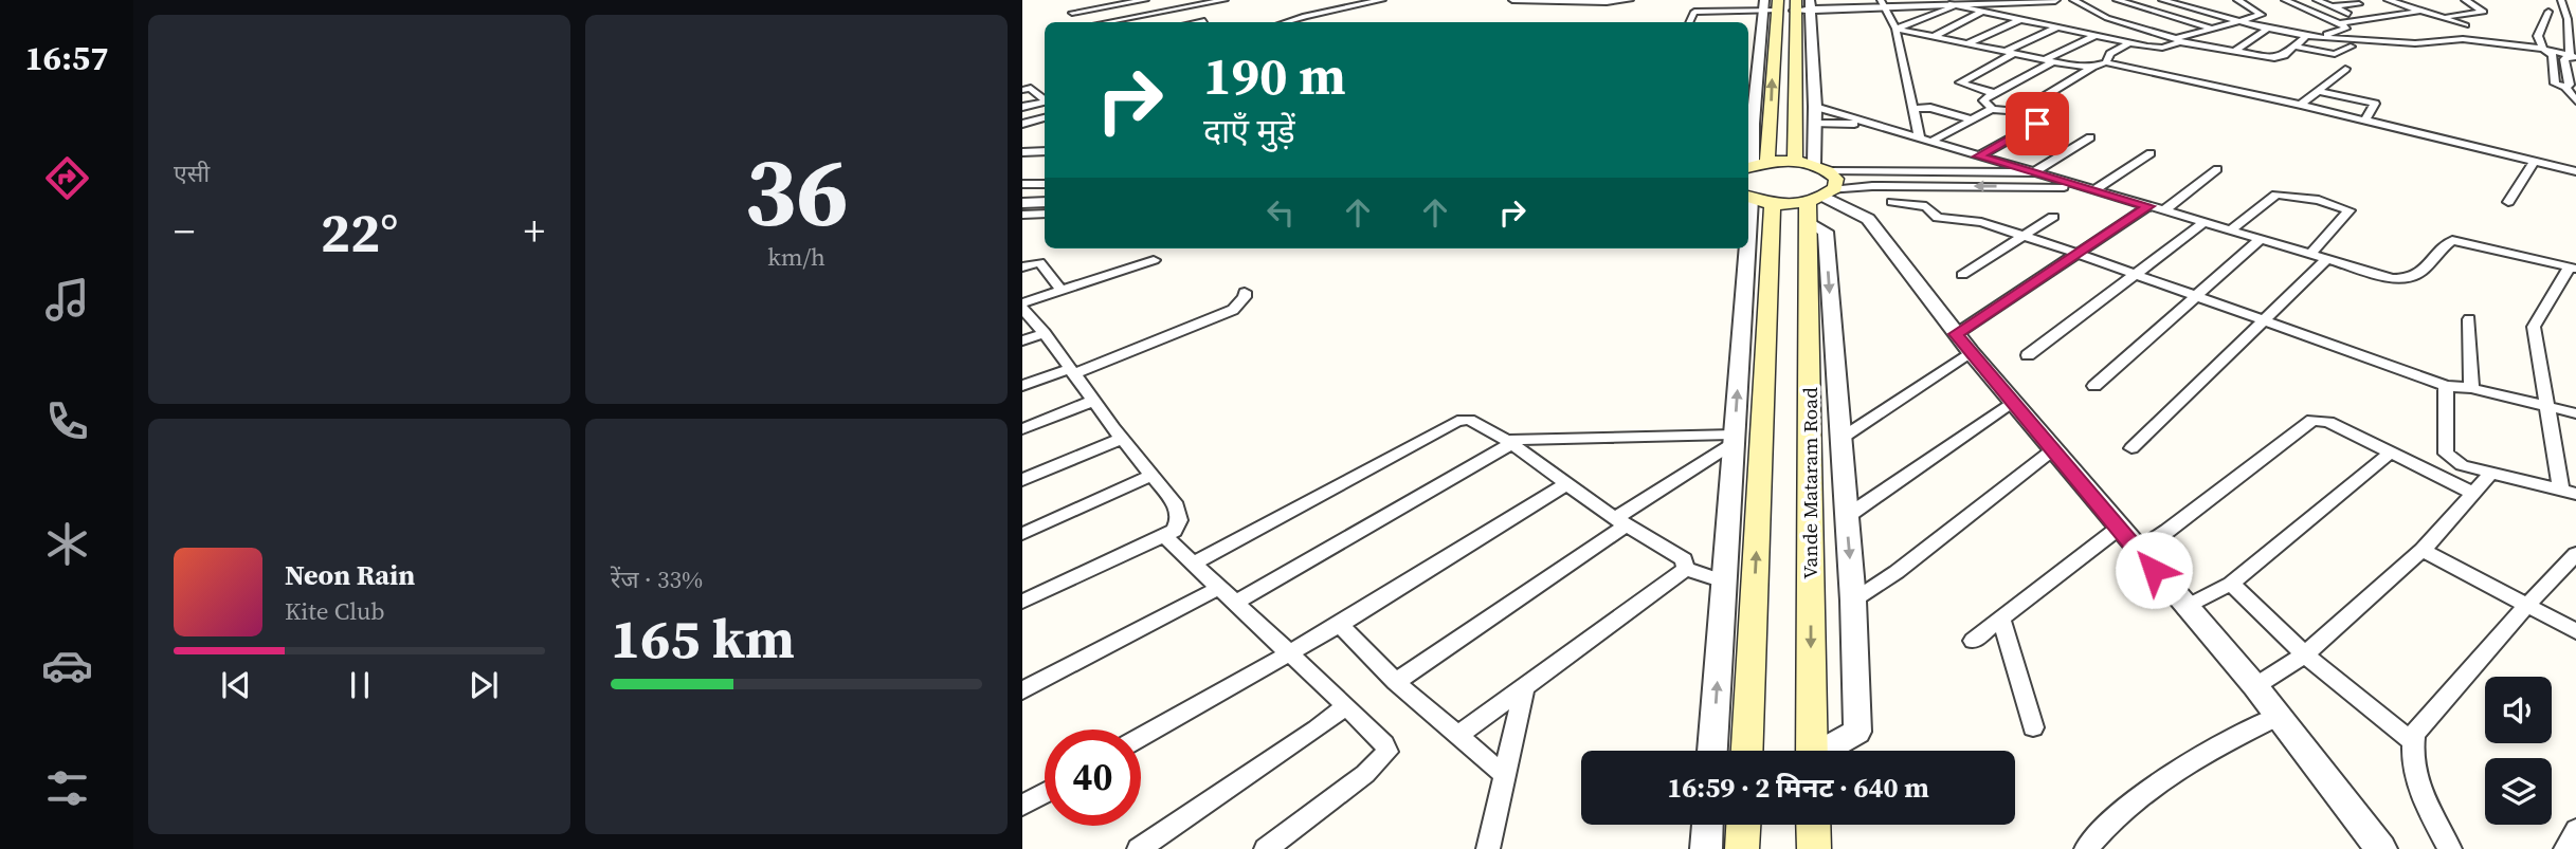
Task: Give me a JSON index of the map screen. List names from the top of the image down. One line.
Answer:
{"streets":{"main road":["Vande Mataram Road"]},"page":{"tabs":"16:57","tile":["एसी",["36","km/h"],["रेंज · 33%","165 km"]],"turn":["190 m","दाएँ मुड़ें"],"heat":["−","22°","+"],"song":["Neon Rain","Kite Club"],"limit":"40","trip":"16:59 · 2 मिनट · 640 m"}}
